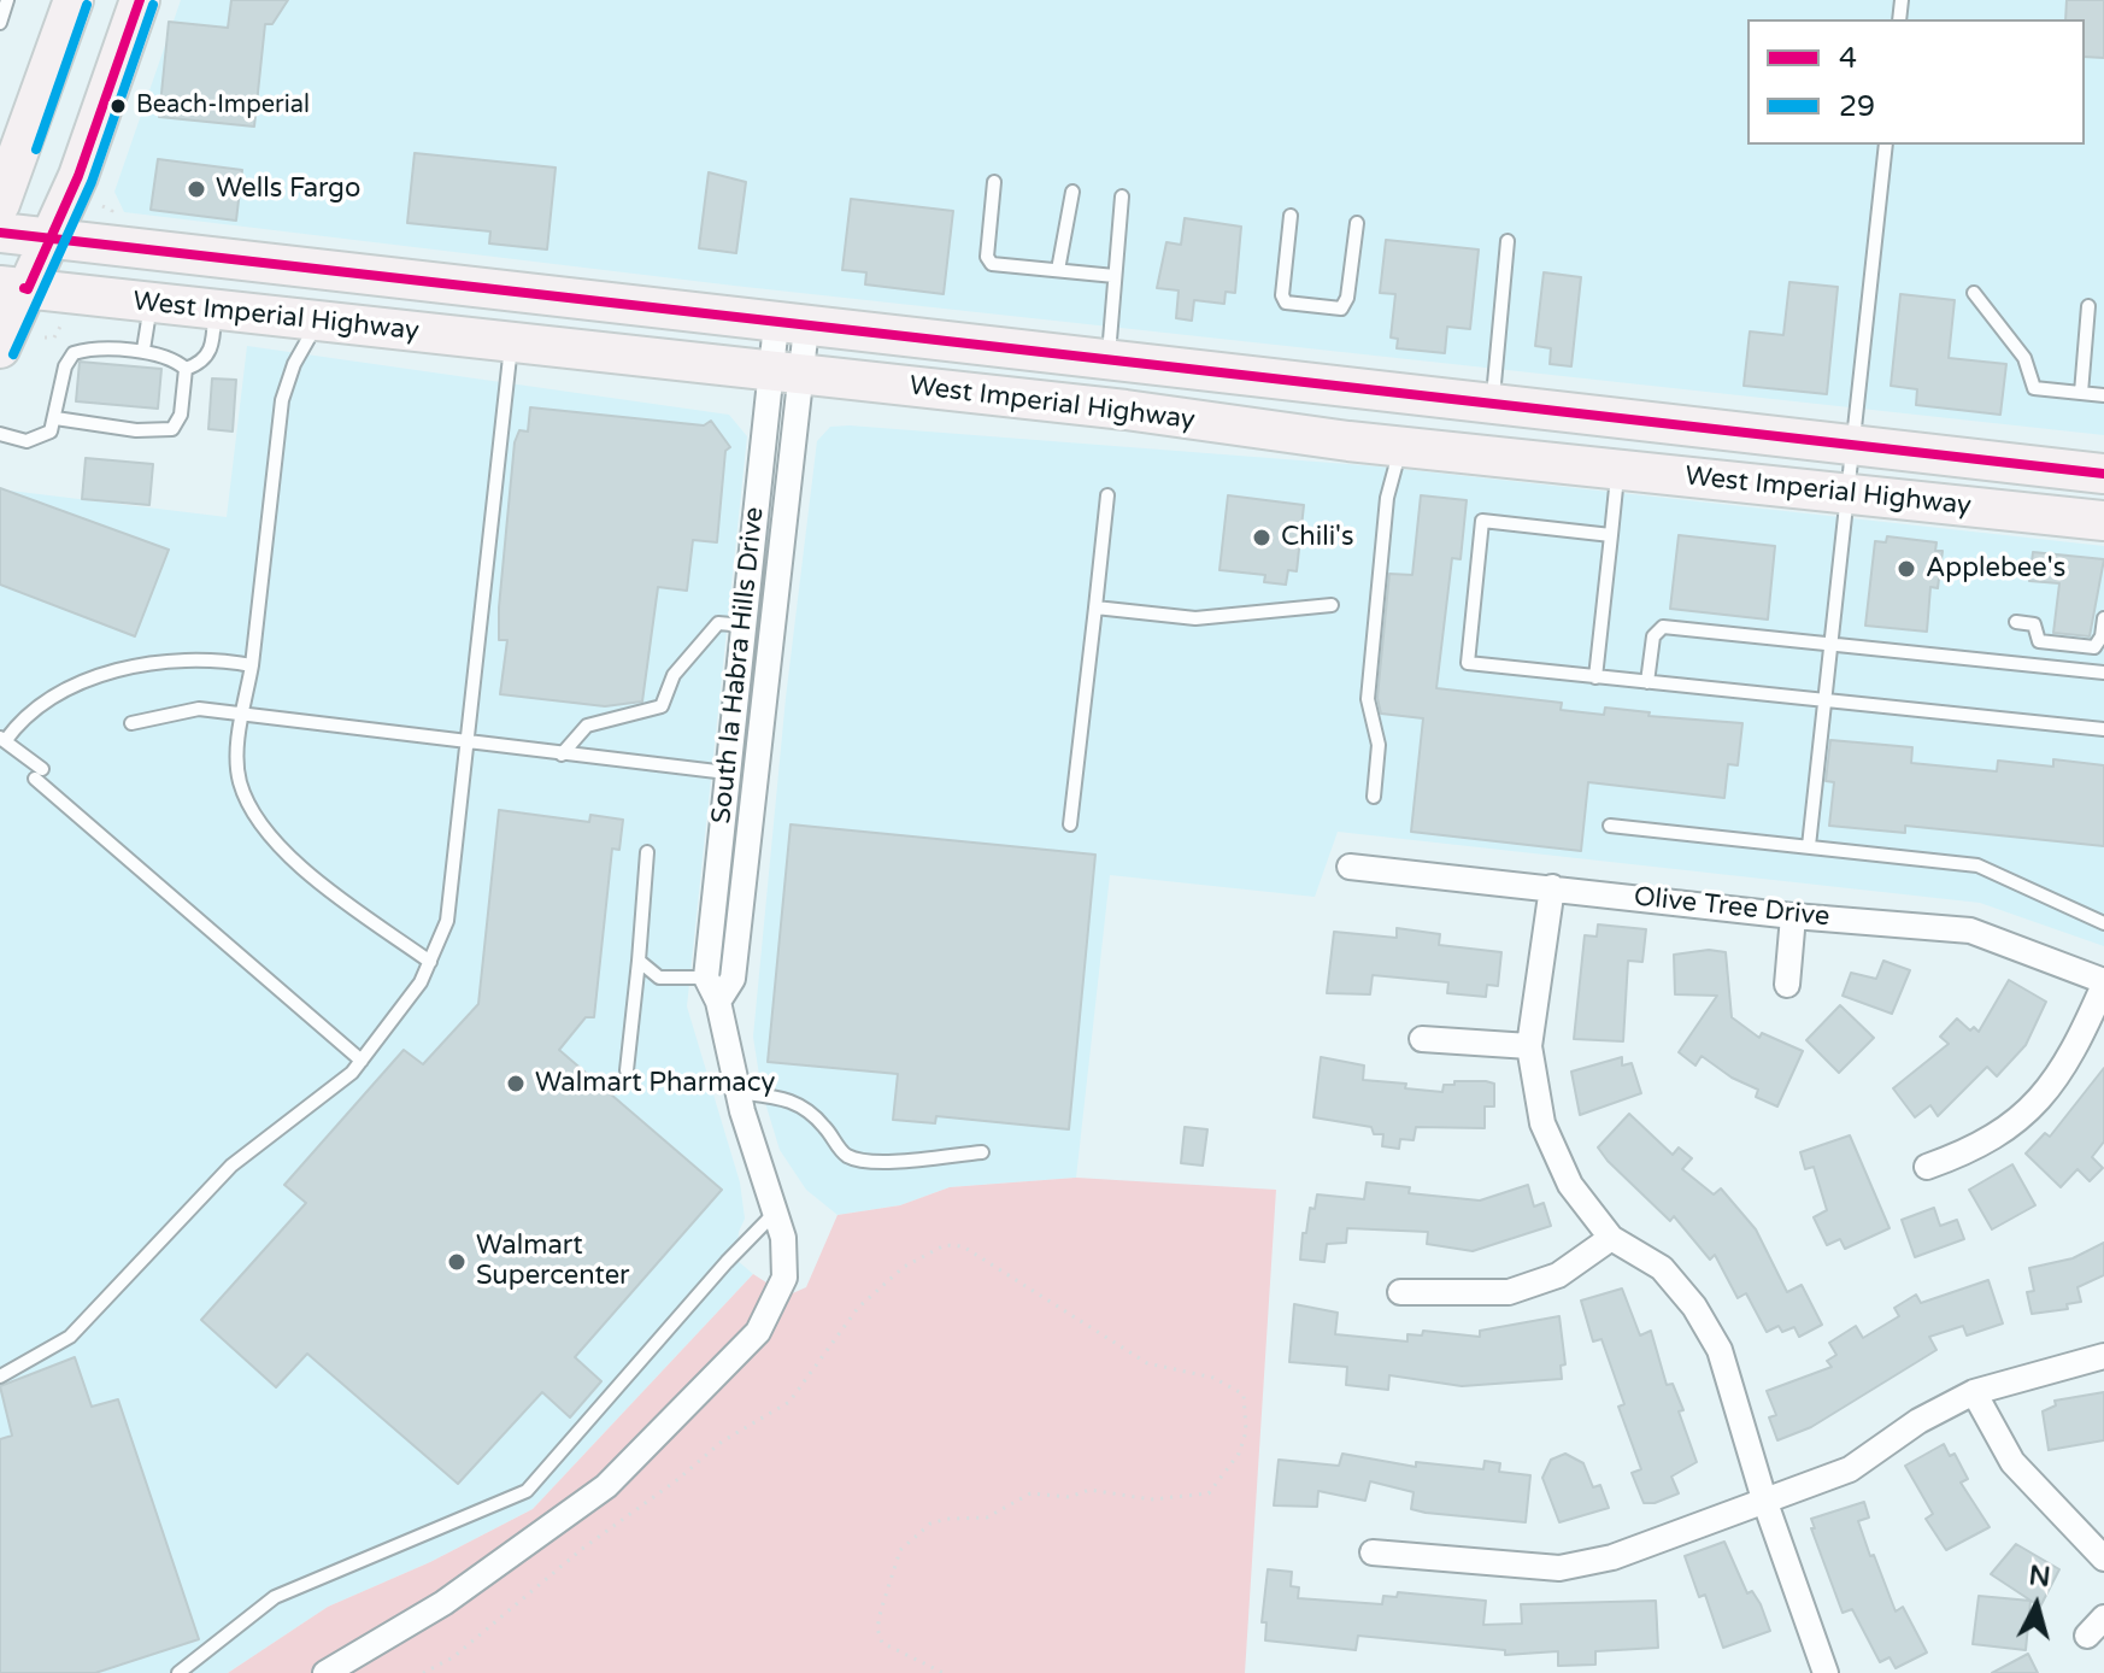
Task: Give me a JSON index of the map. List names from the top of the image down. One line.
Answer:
{"streets":{"main road":["West Imperial Highway"],"street":["South la Habra Hills Drive","Olive Tree Drive"]},"crossings":[["West Imperial Highway","South la Habra Hills Drive"]],"places":["Beach-Imperial","Wells Fargo","Chili's","Applebee's","Walmart Pharmacy","Walmart Supercenter"],"lines":["transit line 4","transit line 29"],"legend":["4","29"],"north":"top"}
